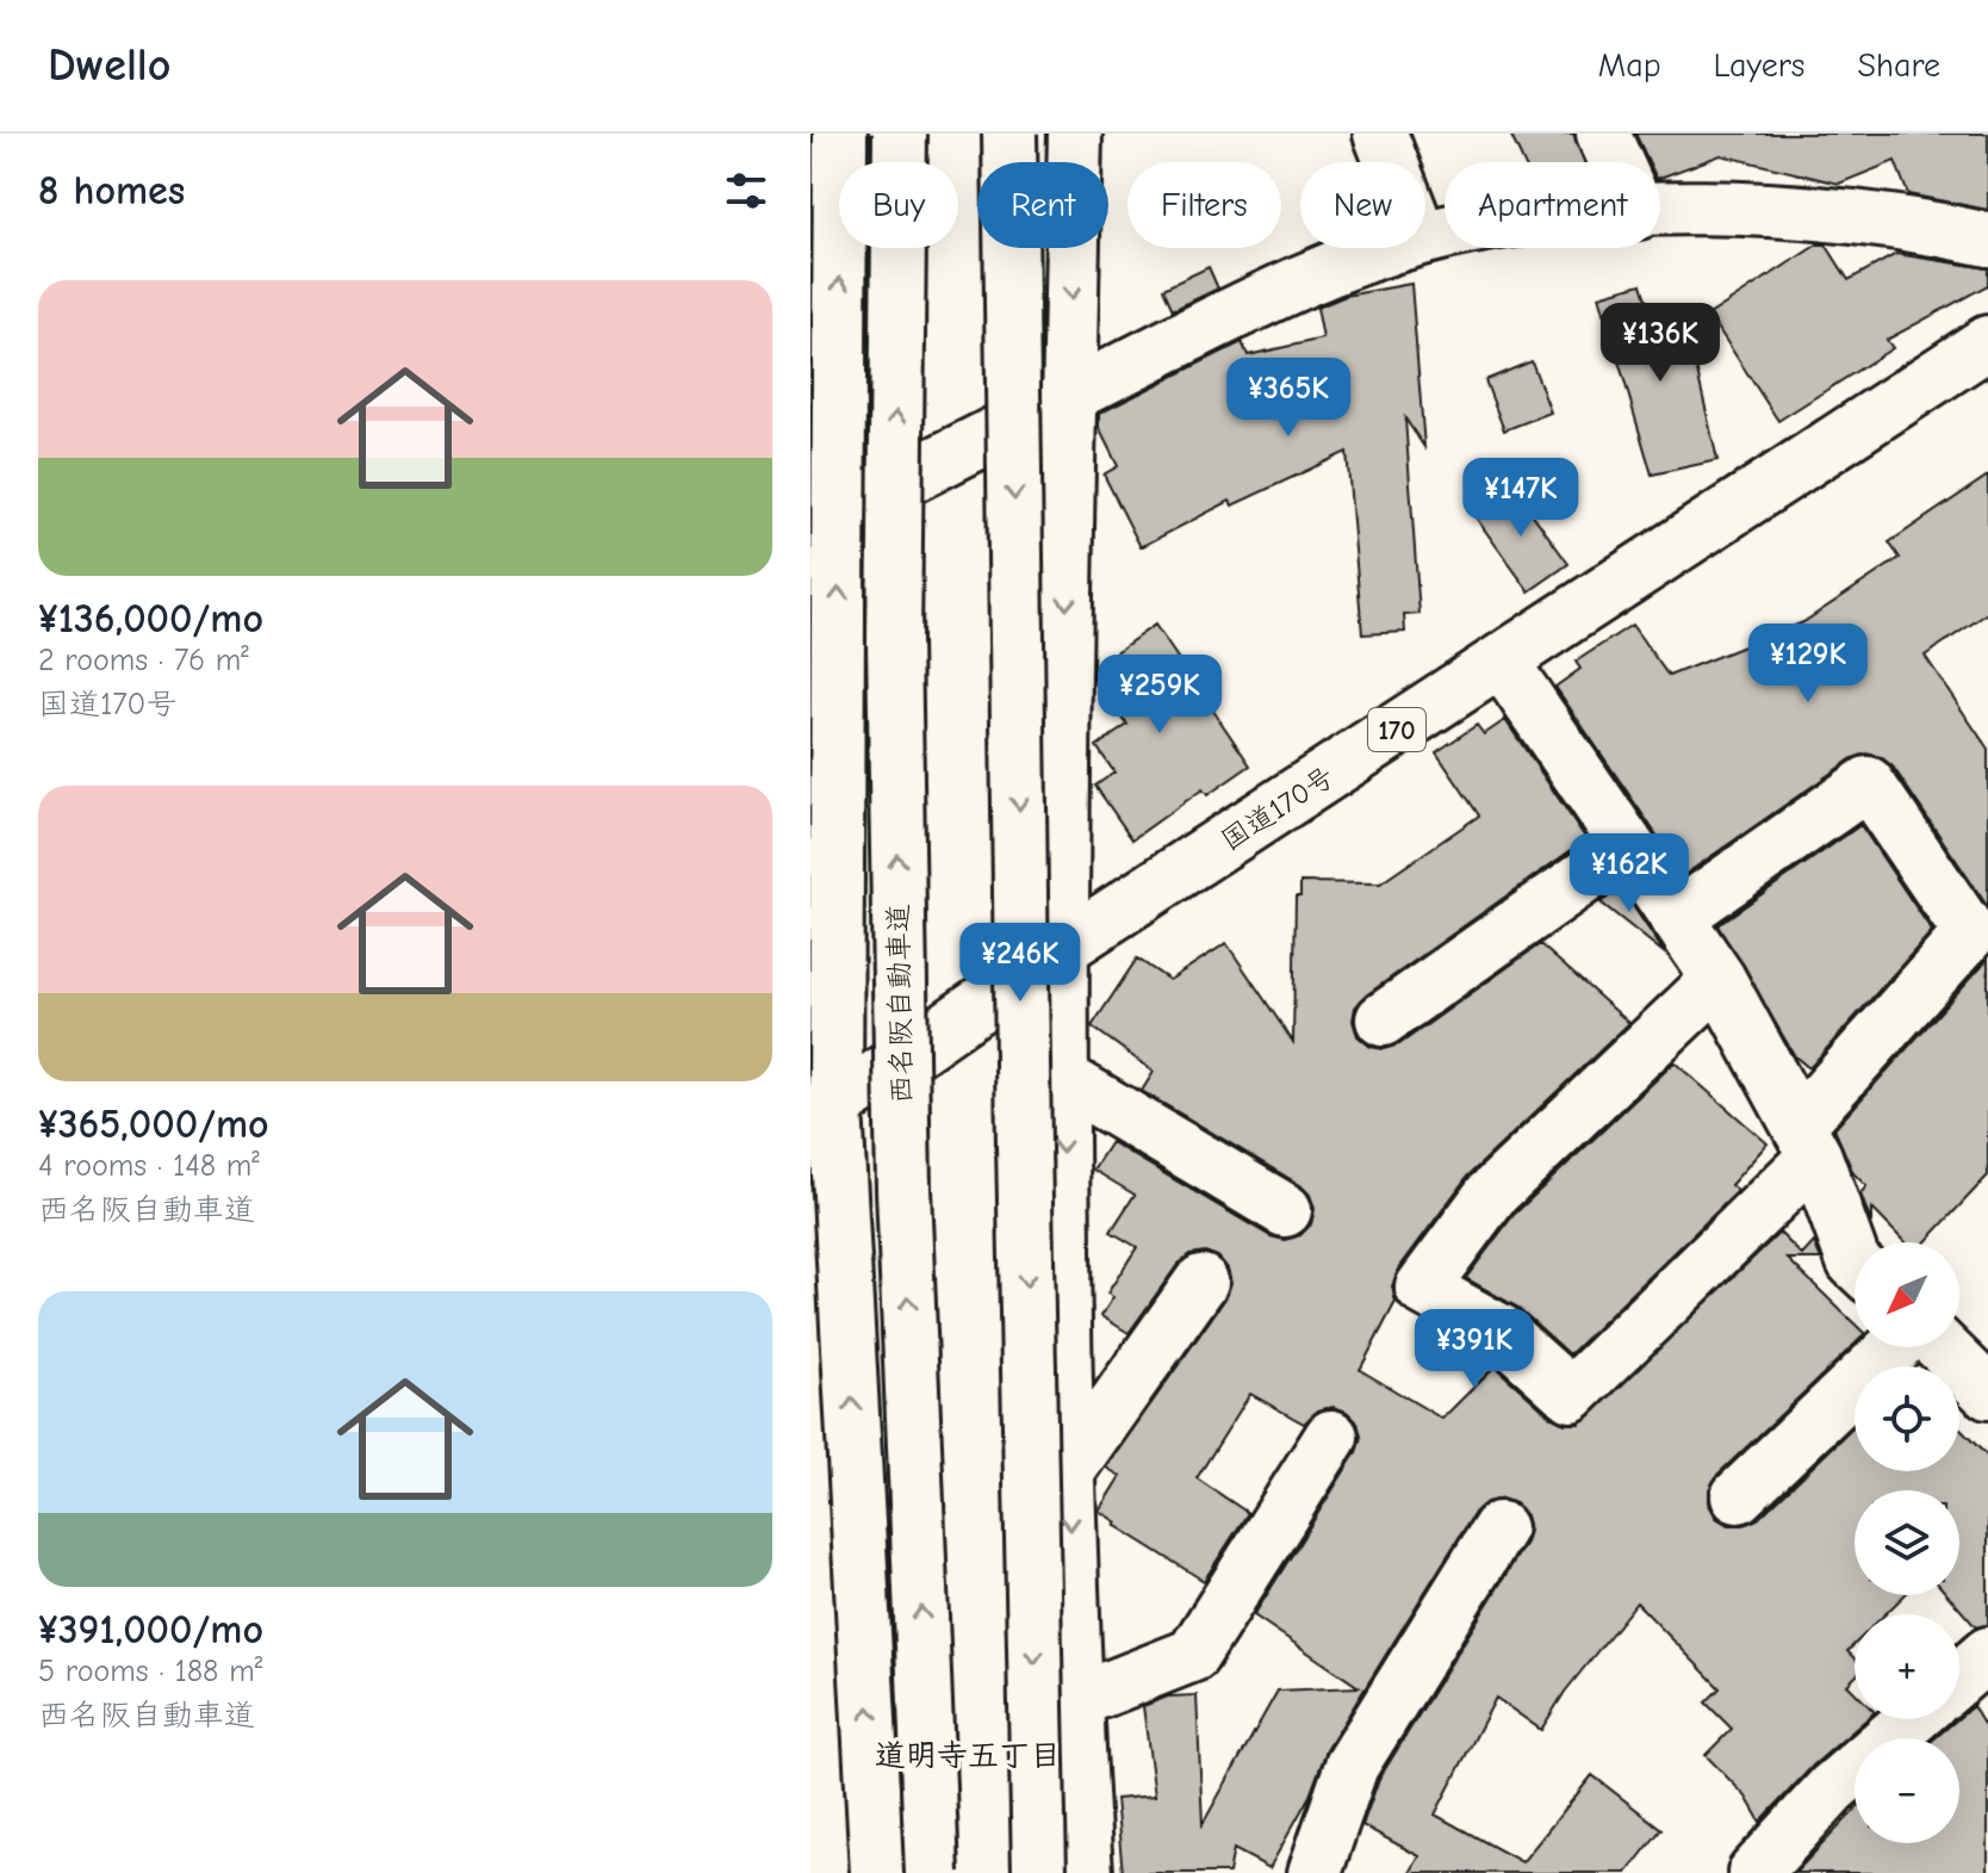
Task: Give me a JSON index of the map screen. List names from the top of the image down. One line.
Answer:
{"streets":{"main road":["170","国道170号","西名阪自動車道"]},"districts":["道明寺五丁目"],"north":"bottom left","page":{"header":"Dwello","nav":["Map","Layers","Share"],"heading":"8 homes","chip":["Buy","Rent","Filters","New","Apartment"],"list":[{"name":"¥136,000/mo","note":"2 rooms · 76 m² · 国道170号"},{"name":"¥365,000/mo","note":"4 rooms · 148 m² · 西名阪自動車道"},{"name":"¥391,000/mo","note":"5 rooms · 188 m² · 西名阪自動車道"}],"price":["¥136K","¥365K","¥147K","¥129K","¥259K","¥162K","¥246K","¥391K"],"map_buttons":["+","−"]}}
